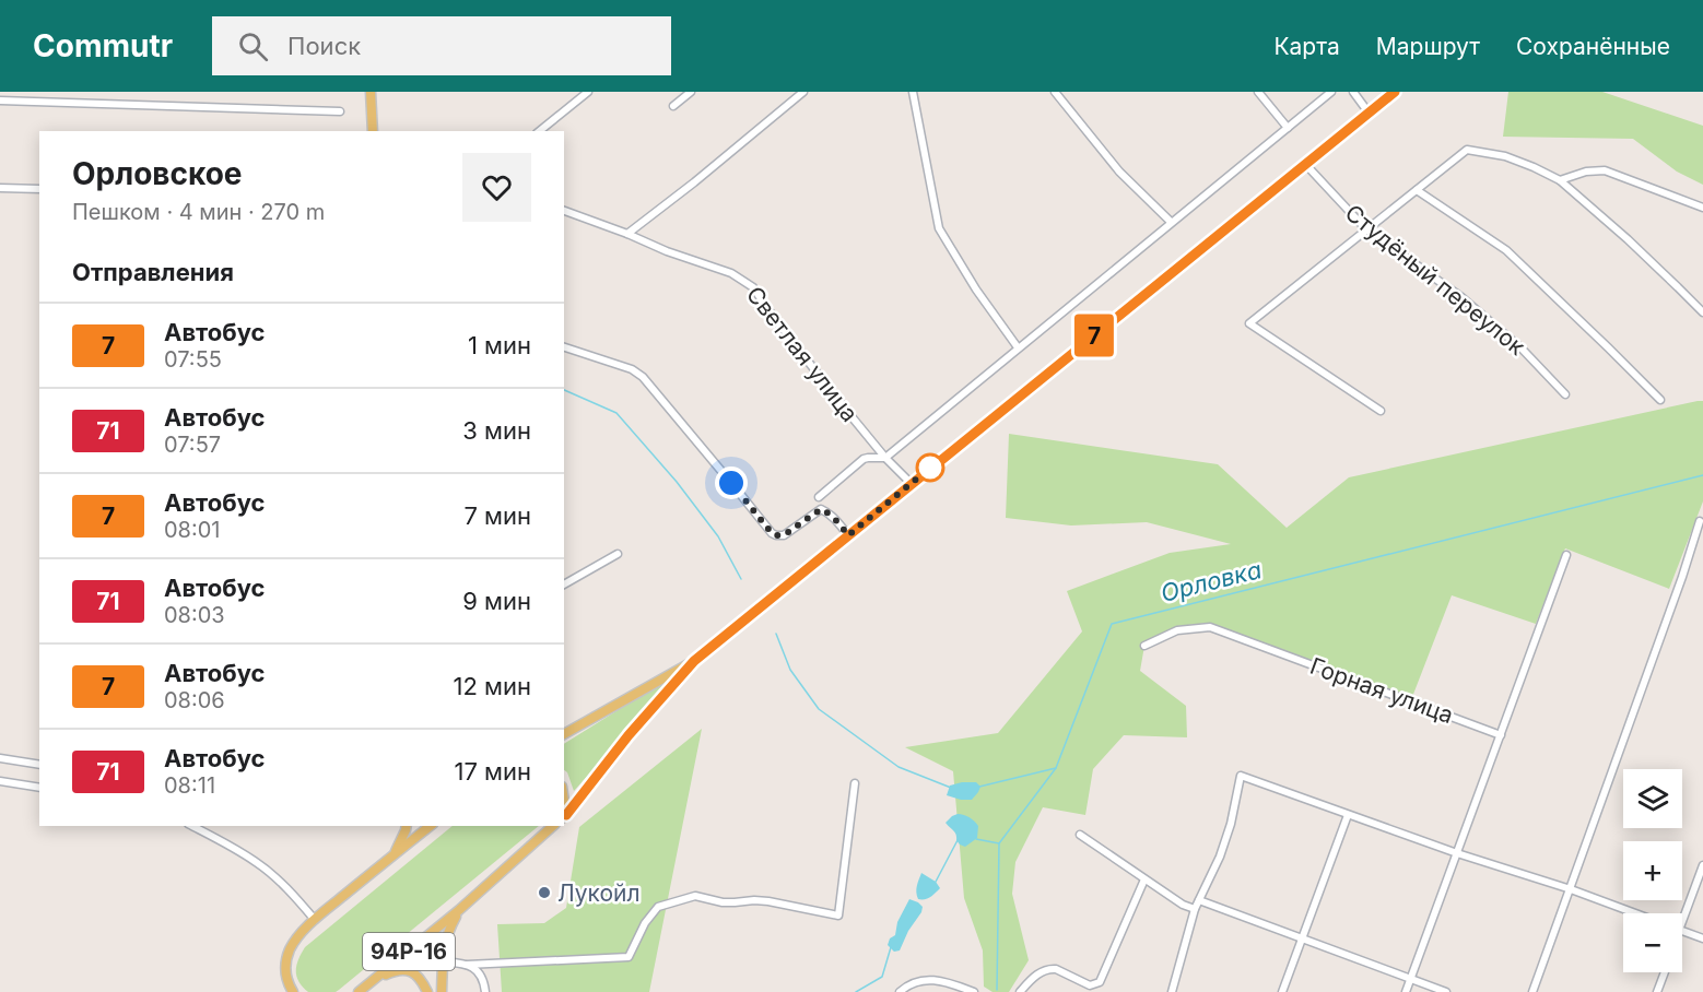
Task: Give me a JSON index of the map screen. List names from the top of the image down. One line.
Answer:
{"streets":{"main road":["94Р-16"],"street":["Студёный переулок","Светлая улица","Горная улица"]},"water":["Орловка"],"places":["Лукойл"],"lines":["bus line 7"],"page":{"header":"Commutr","search":"Поиск","nav":["Карта","Маршрут","Сохранённые"],"on_map":"7","heading":[["Орловское","Пешком · 4 мин · 270 m"],"Отправления"],"list":[{"mark":"7","name":"Автобус","note":"07:55","value":"1 мин"},{"mark":"71","name":"Автобус","note":"07:57","value":"3 мин"},{"mark":"7","name":"Автобус","note":"08:01","value":"7 мин"},{"mark":"71","name":"Автобус","note":"08:03","value":"9 мин"},{"mark":"7","name":"Автобус","note":"08:06","value":"12 мин"},{"mark":"71","name":"Автобус","note":"08:11","value":"17 мин"}],"map_buttons":["+","−"]}}
